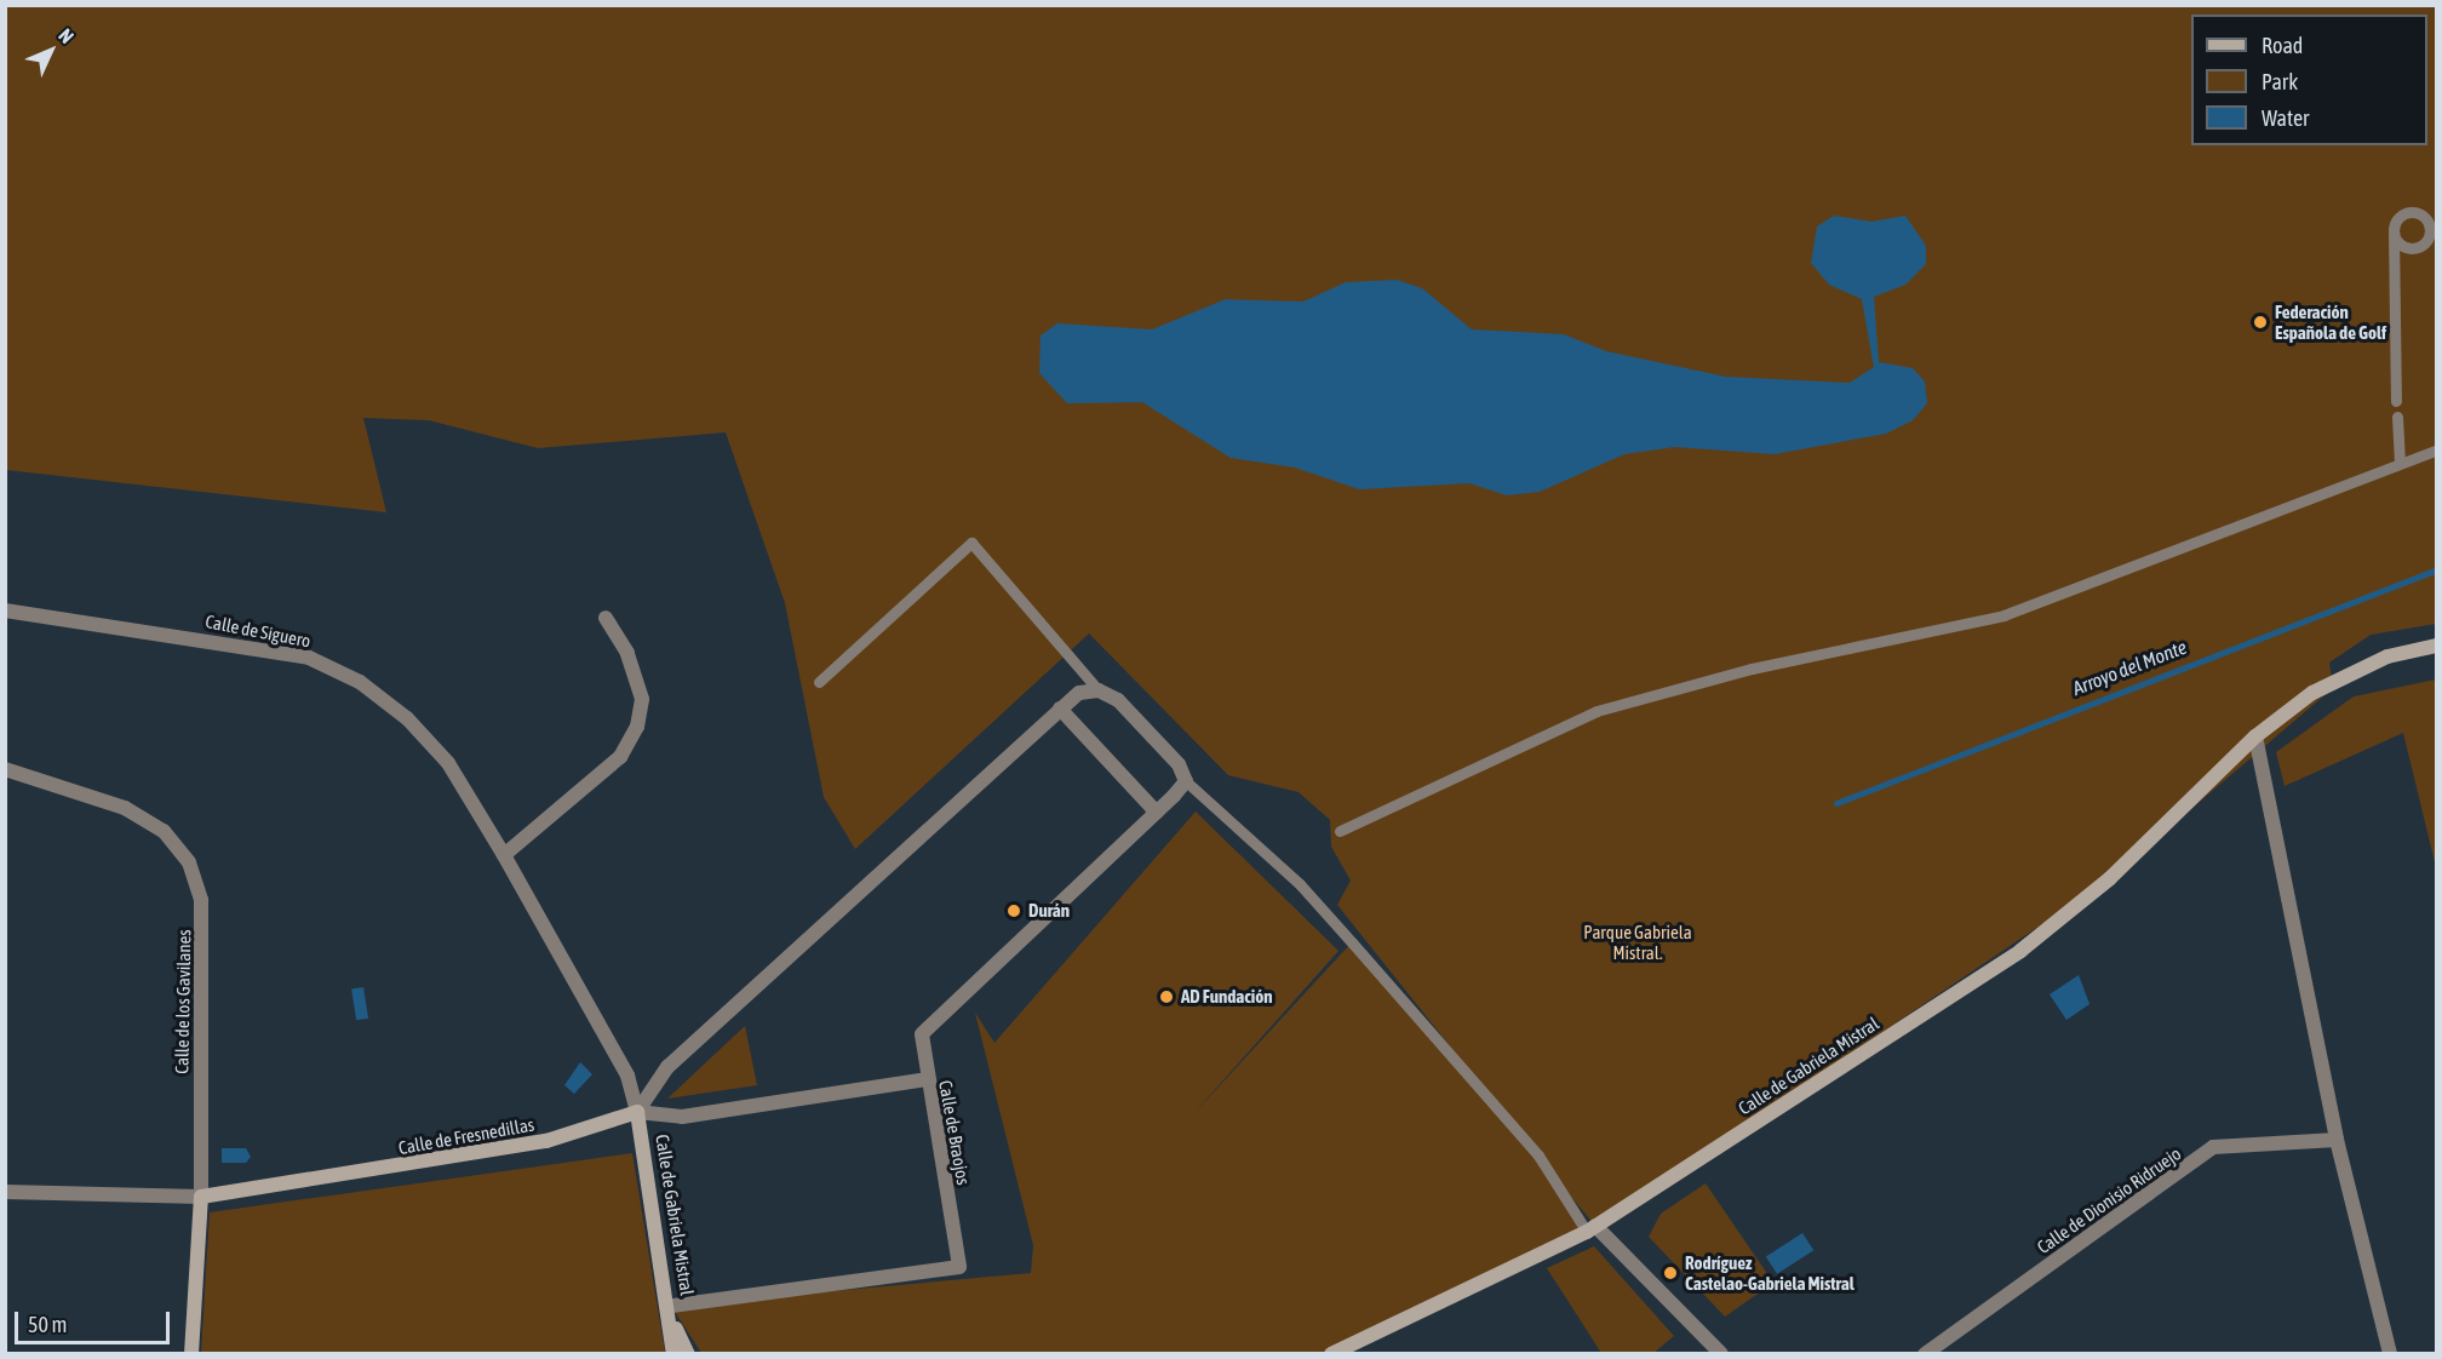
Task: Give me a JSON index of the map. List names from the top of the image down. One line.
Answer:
{"streets":{"street":["Calle de Siguero","Calle de los Gavilanes","Calle de Gabriela Mistral","Calle de Braojos","Calle de Fresnedillas","Calle de Dionisio Ridruejo"]},"crossings":[["Calle de Siguero","Calle de Gabriela Mistral"],["Calle de Siguero","Calle de Fresnedillas"],["Calle de los Gavilanes","Calle de Fresnedillas"],["Calle de Gabriela Mistral","Calle de Braojos"],["Calle de Gabriela Mistral","Calle de Fresnedillas"],["Calle de Braojos","Calle de Fresnedillas"]],"water":["Arroyo del Monte"],"parks":["Parque Gabriela Mistral."],"places":["Federación Española de Golf","Durán","AD Fundación","Rodríguez Castelao-Gabriela Mistral"],"legend":["Road","Park","Water"],"scale_bar":"50 m","north":"top right"}
